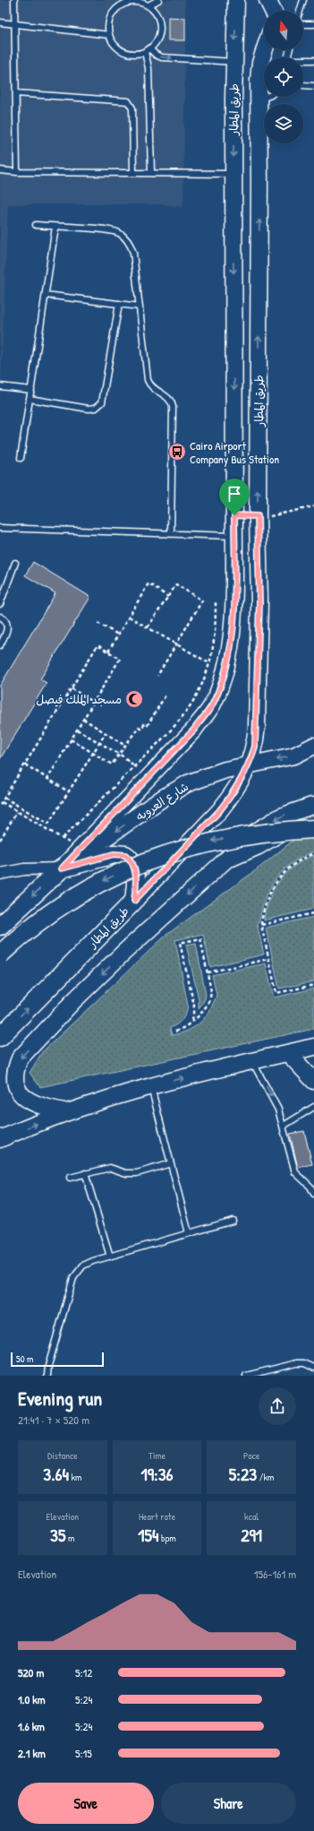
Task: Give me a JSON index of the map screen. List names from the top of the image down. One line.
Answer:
{"streets":{"main road":["طريق المطار"],"street":["شارع العروبه"]},"crossings":[["طريق المطار","شارع العروبه"]],"one_way":["شارع العروبه"],"places":{"bus stop":["Cairo Airport Company Bus Station"],"mosque":["مسجد الملك فيصل"]},"scale_bar":"50 m","north":"top","page":{"scale":"50 m","heading":["Evening run","21:41 · 7 × 520 m"],"stats":[["Distance","3.64 km"],["Time","19:36"],["Pace","5:23 /km"],["Elevation","35 m"],["Heart rate","154 bpm"],["kcal","291"]],"chart":["Elevation","156–161 m"],"list":[{"name":"520 m","note":"5:12"},{"name":"1.0 km","note":"5:24"},{"name":"1.6 km","note":"5:24"},{"name":"2.1 km","note":"5:15"}],"buttons":["Save","Share"]}}
